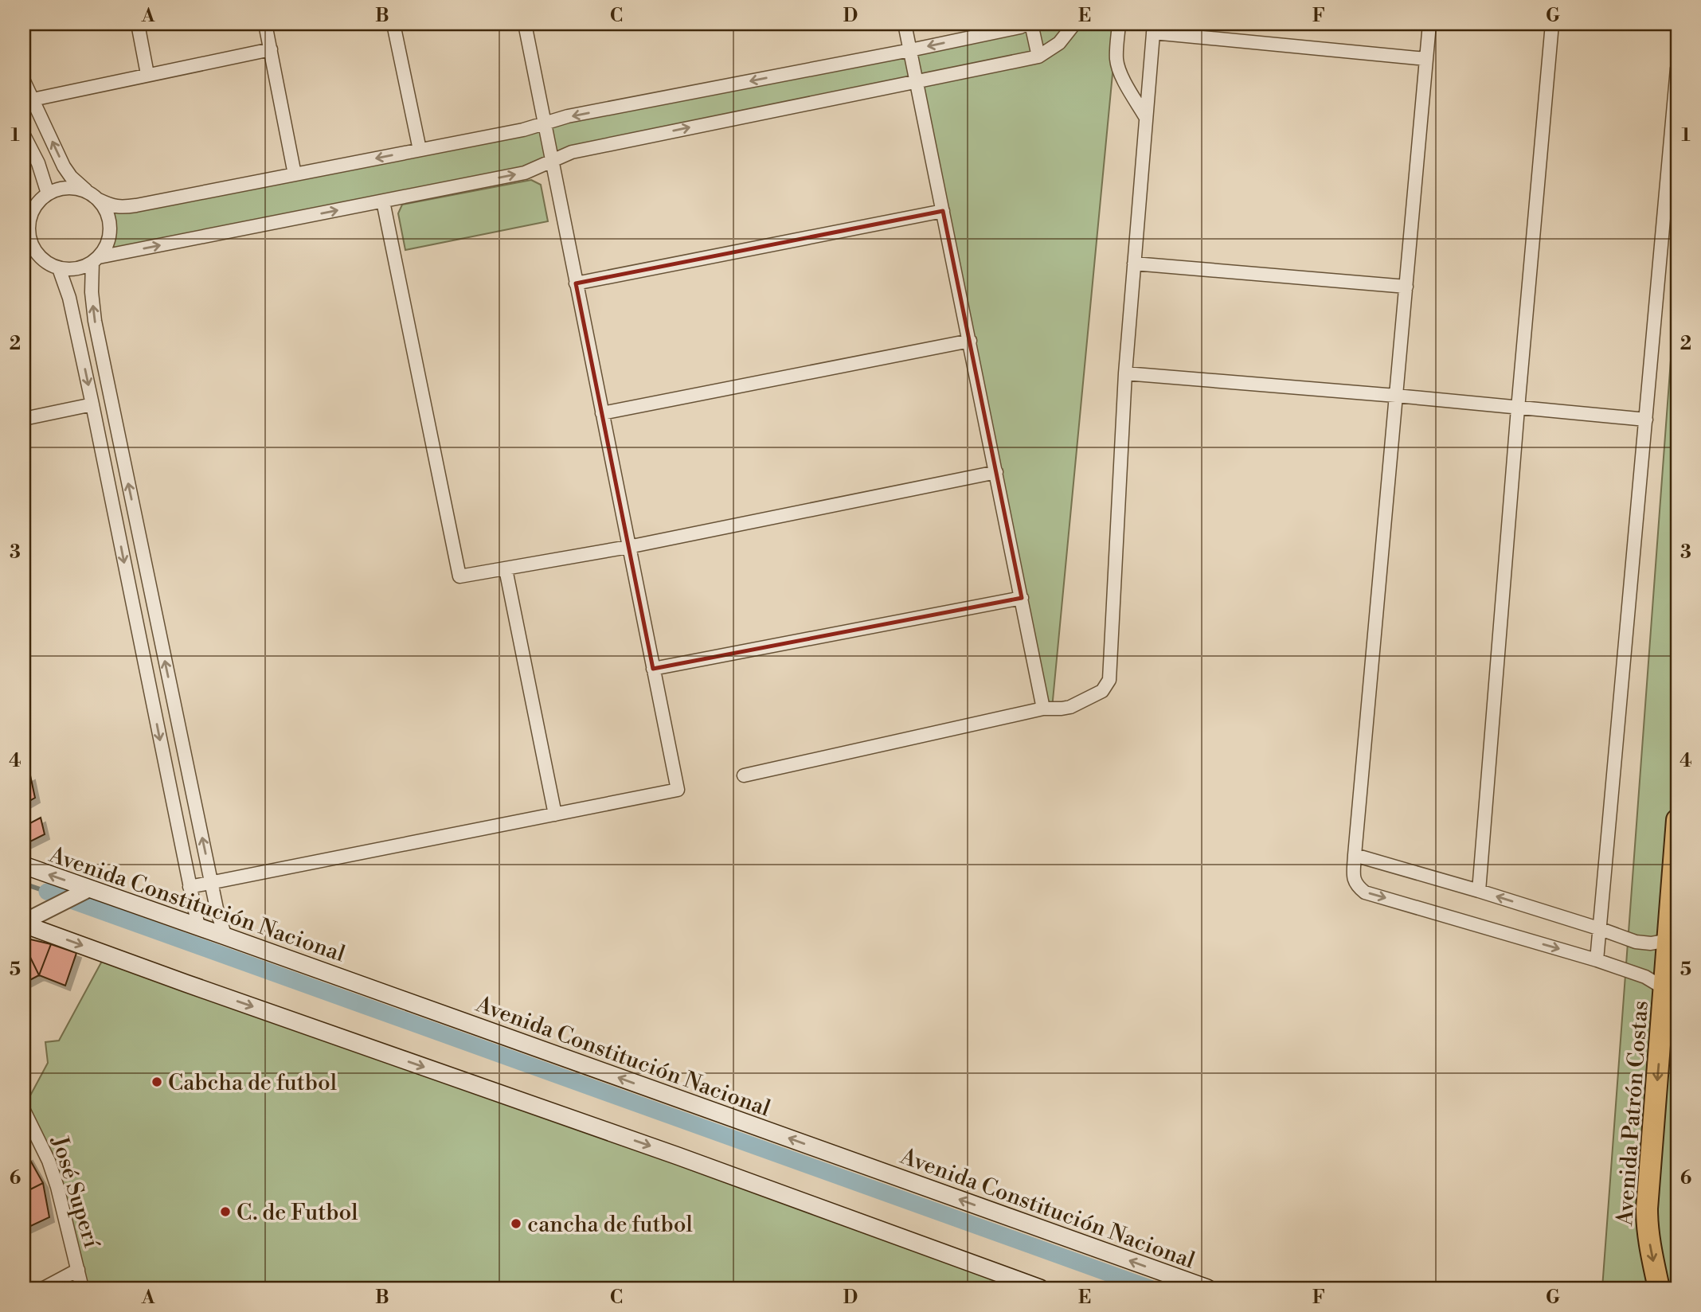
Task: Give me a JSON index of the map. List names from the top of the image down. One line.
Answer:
{"streets":{"highway":["Avenida Patrón Costas"],"main road":["Avenida Constitución Nacional"],"street":["José Superí"]},"one_way":["Avenida Patrón Costas"],"places":["Cabcha de futbol","C. de Futbol","cancha de futbol"],"grid":{"columns":["A","B","C","D","E","F","G"],"rows":["1","2","3","4","5","6"]}}
